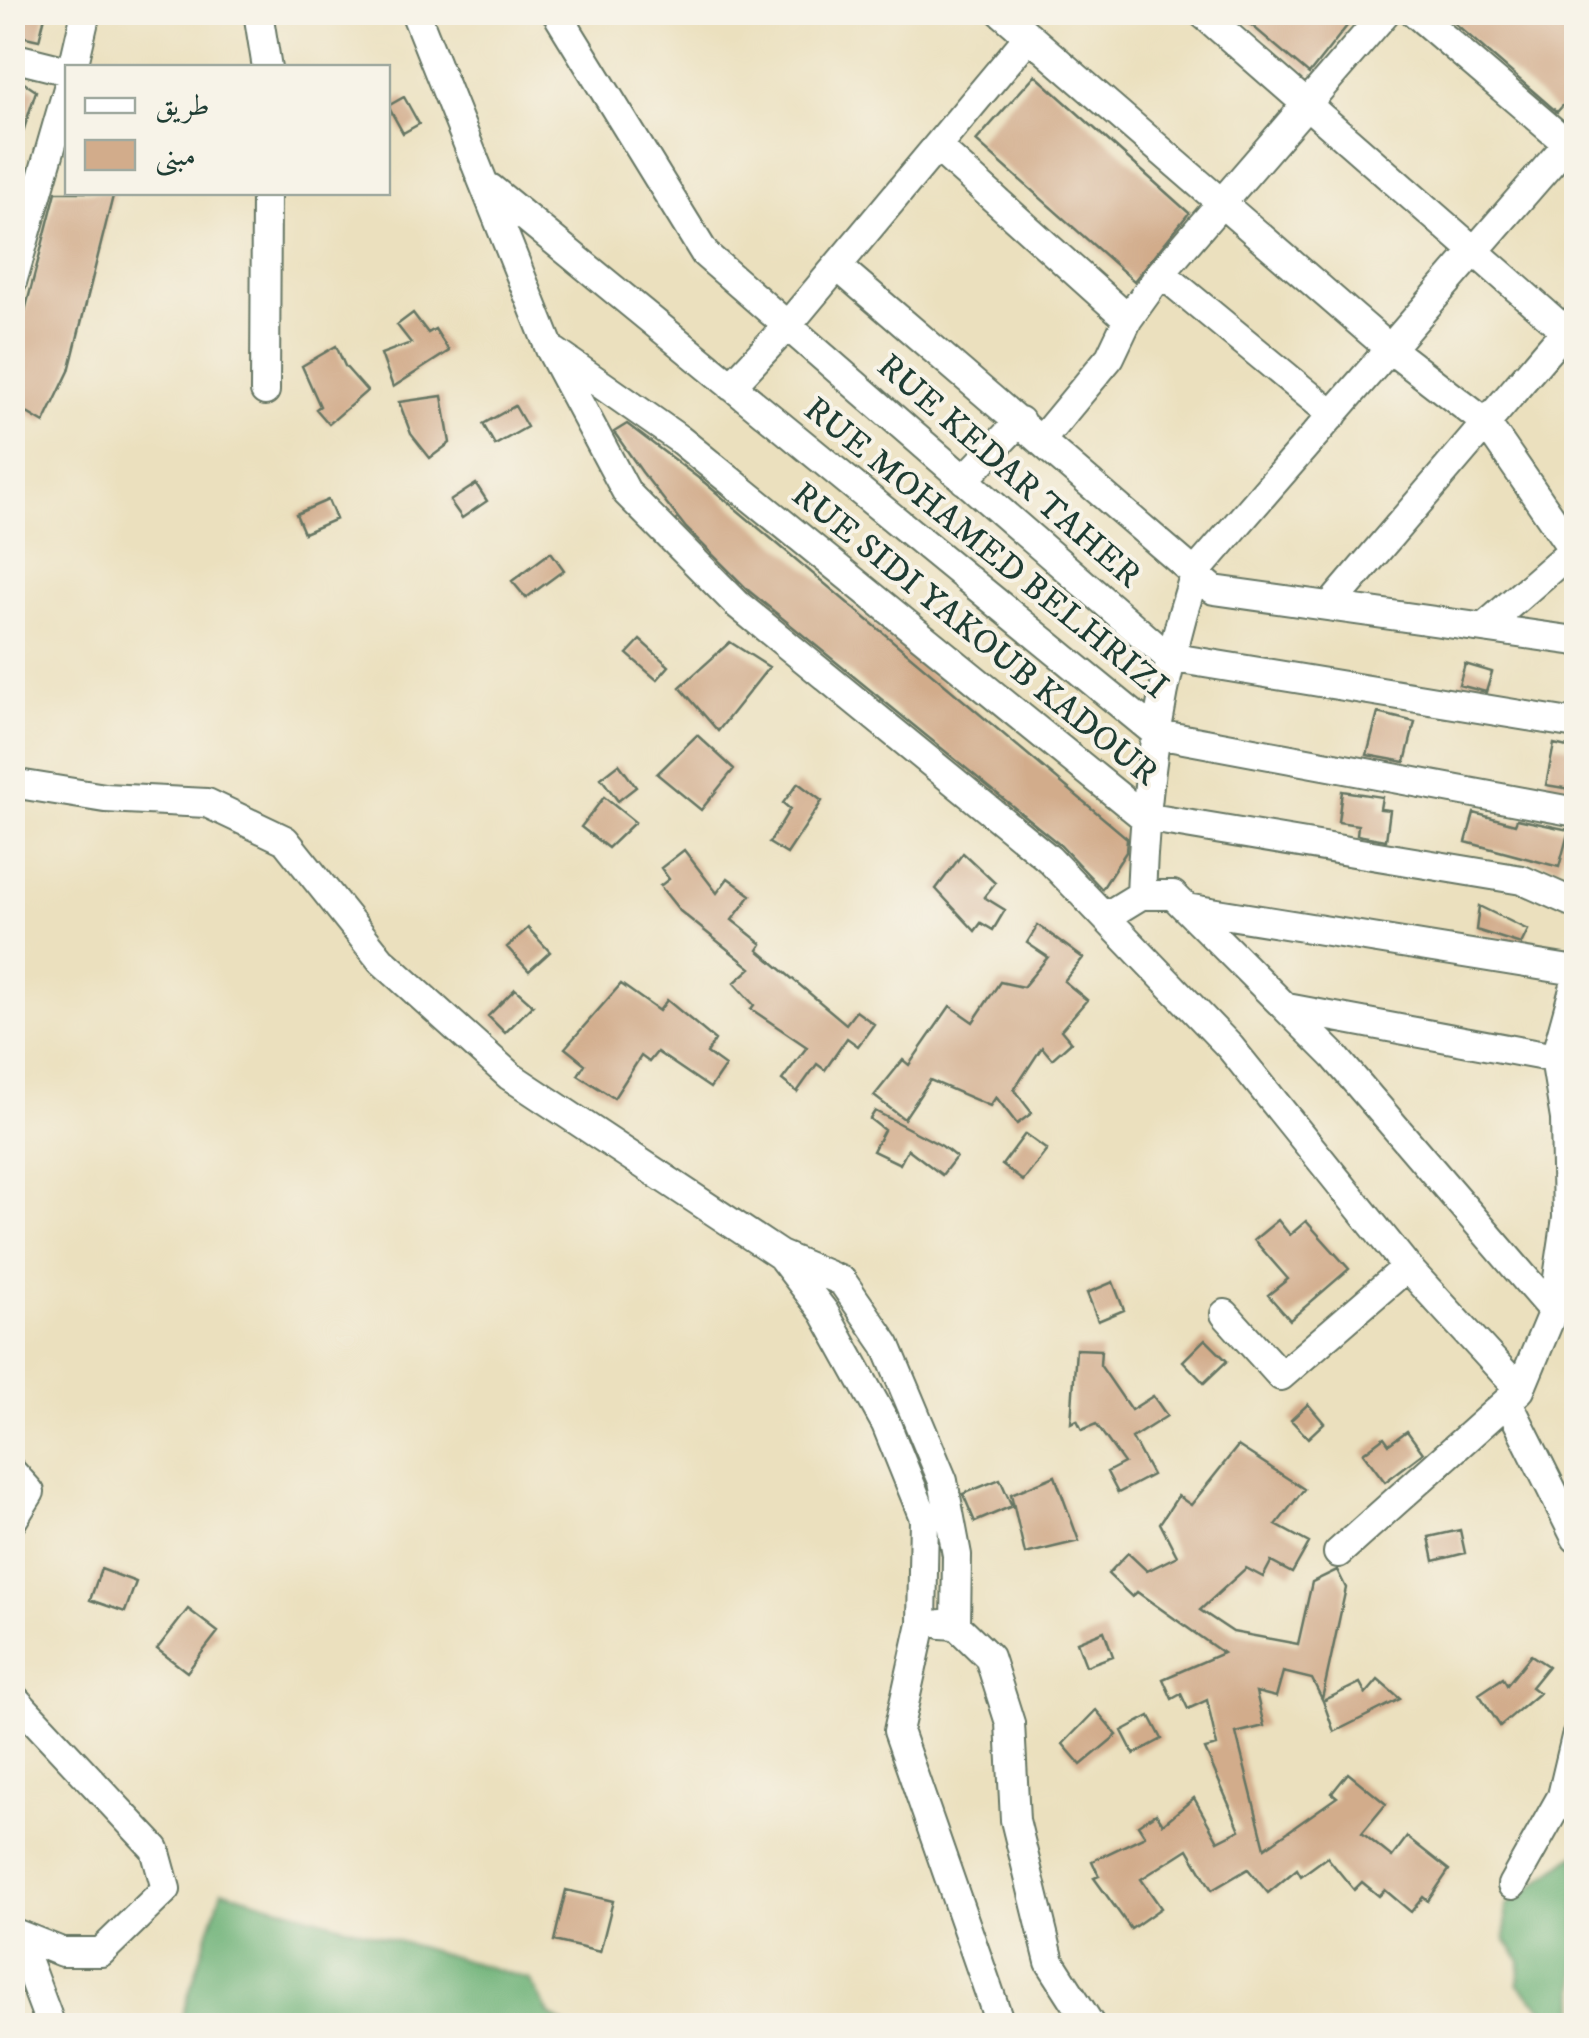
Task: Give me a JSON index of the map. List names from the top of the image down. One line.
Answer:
{"streets":{"street":["RUE KEDAR TAHER","RUE MOHAMED BELHRIZI","RUE SIDI YAKOUB KADOUR"]},"legend":["طريق","مبنى"]}
